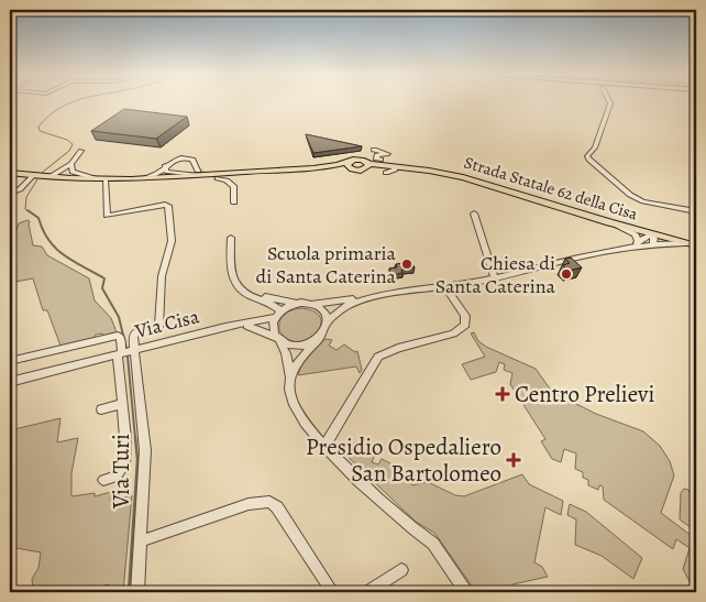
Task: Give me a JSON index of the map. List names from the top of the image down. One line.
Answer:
{"streets":{"main road":["Strada Statale 62 della Cisa"],"street":["Via Cisa","Via Turi"]},"crossings":[["Via Cisa","Via Turi"]],"places":{"other":["Scuola primaria di Santa Caterina","Chiesa di Santa Caterina"],"health":["Centro Prelievi","Presidio Ospedaliero San Bartolomeo"]}}
